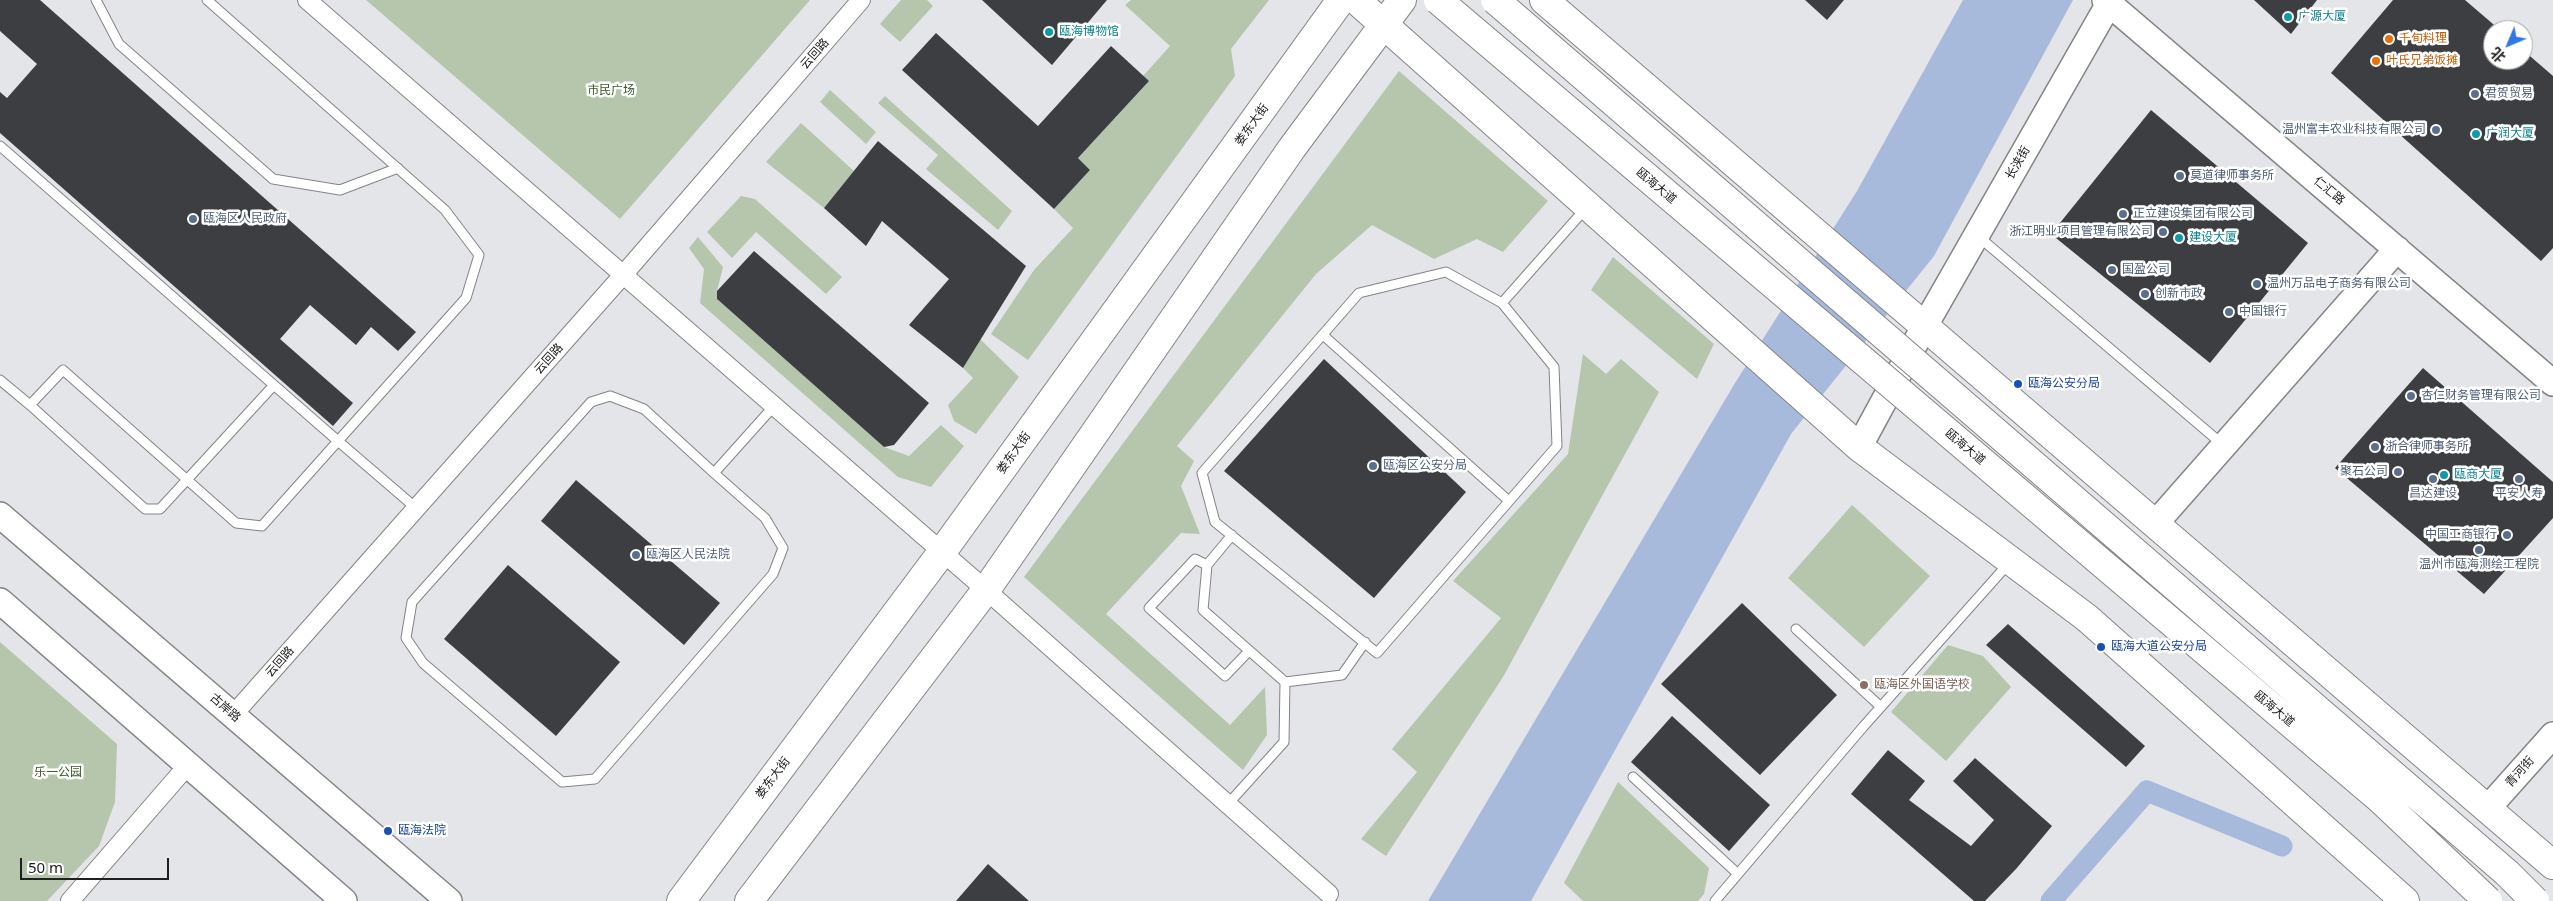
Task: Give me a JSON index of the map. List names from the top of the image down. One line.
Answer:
{"streets":{"main road":["娄东大街","瓯海大道"],"street":["云回路","长浃街","仁汇路","古岸路","青河街"]},"crossings":[["云回路","古岸路"],["长浃街","仁汇路"]],"parks":["市民广场","乐一公园"],"places":["广源大厦","瓯海博物馆","千旬料理","叶氏兄弟饭摊","君贺贸易","温州富丰农业科技有限公司","广润大厦","莫道律师事务所","正立建设集团有限公司","瓯海区人民政府","浙江明业项目管理有限公司","建设大厦","国盈公司","温州万品电子商务有限公司","创新市政","中国银行","瓯海公安分局","杏仁财务管理有限公司","浙合律师事务所","瓯海区公安分局","聚石公司","瓯商大厦","昌达建设","平安人寿","中国工商银行","温州市瓯海测绘工程院","瓯海区人民法院","瓯海大道公安分局","瓯海区外国语学校","瓯海法院"],"scale_bar":"50 m","north":"bottom left"}
